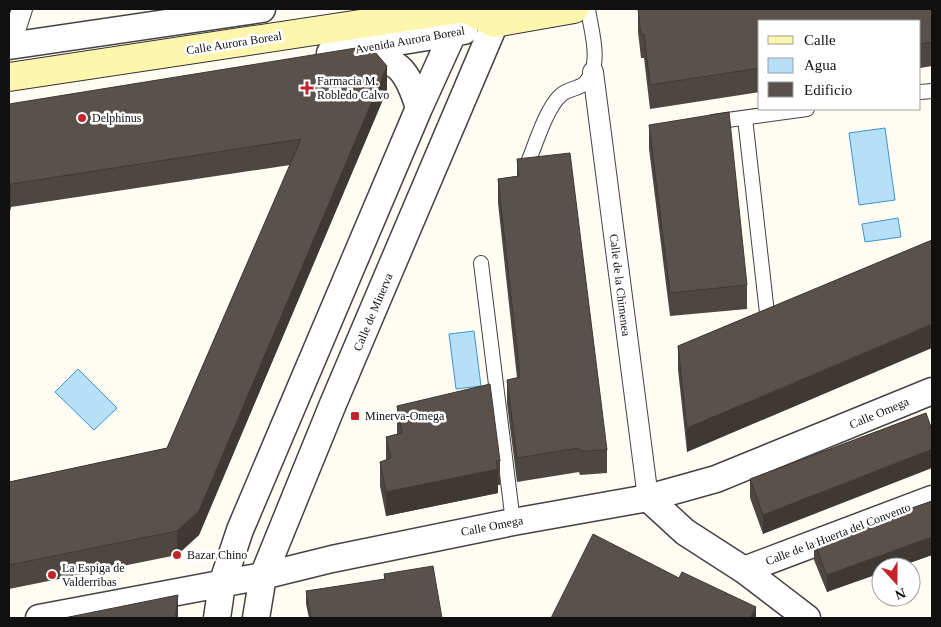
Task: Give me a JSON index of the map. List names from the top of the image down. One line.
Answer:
{"streets":{"main road":["Avenida Aurora Boreal","Calle Aurora Boreal"],"street":["Calle de la Chimenea","Calle de Minerva","Calle Omega","Calle de la Huerta del Convento"]},"crossings":[["Avenida Aurora Boreal","Calle de Minerva"],["Calle de la Chimenea","Calle Omega"],["Calle de Minerva","Calle Omega"]],"places":{"health":["Farmacia M. Robledo Calvo"],"other":["Delphinus","Bazar Chino","La Espiga de Valderribas"],"transit":["Minerva-Omega"]},"legend":["Calle","Agua","Edificio"],"north":"bottom"}
